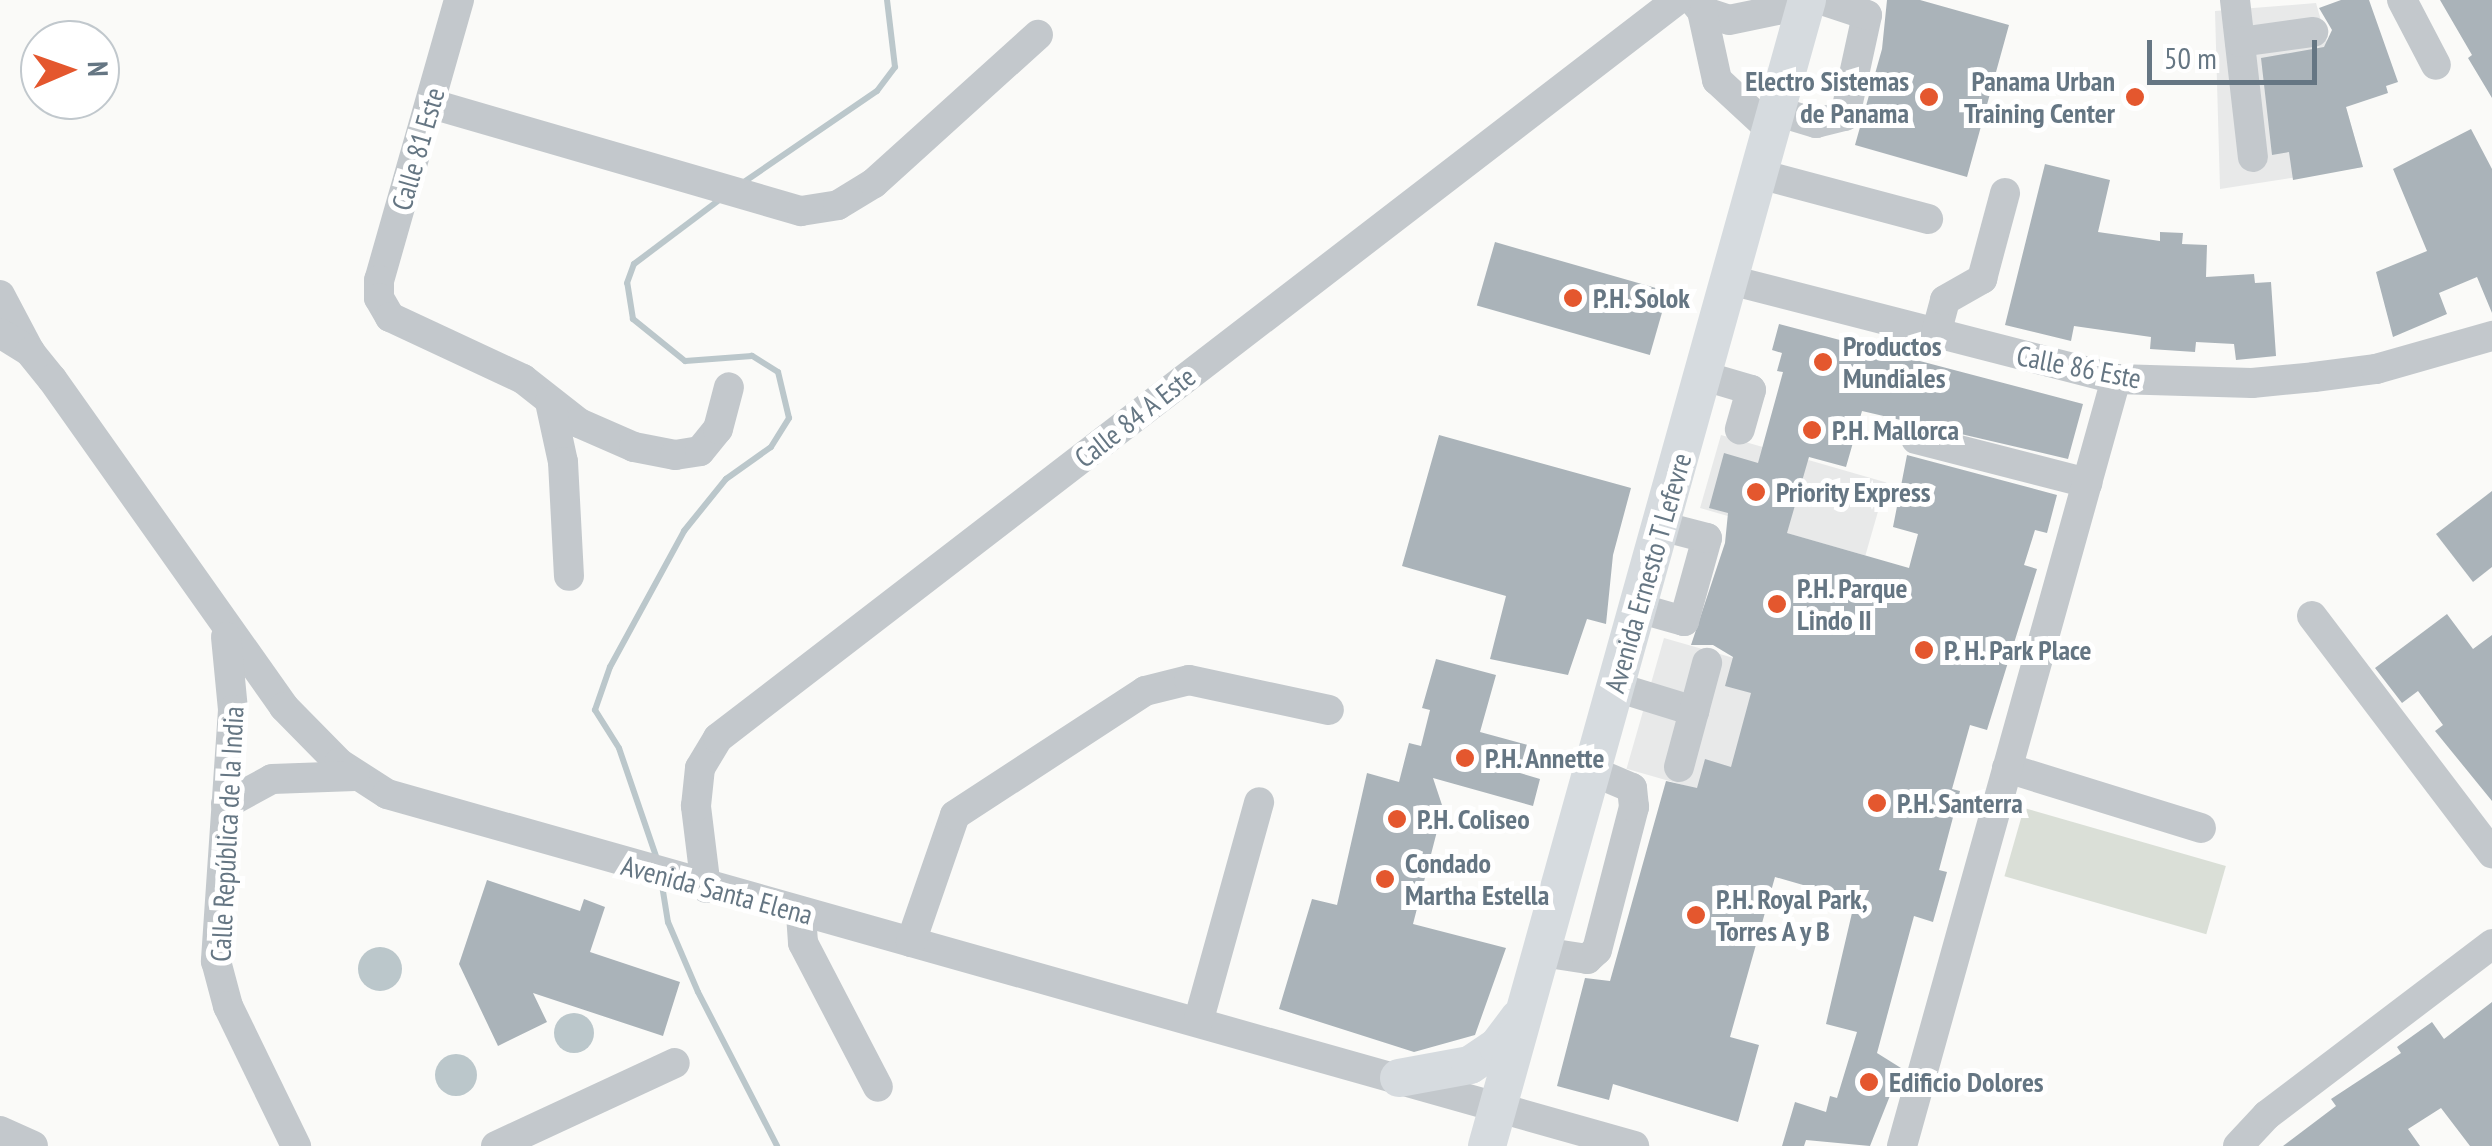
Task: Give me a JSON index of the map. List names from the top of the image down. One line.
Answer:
{"streets":{"main road":["Avenida Ernesto T Lefevre"],"street":["Calle 81 Este","Calle 86 Este","Calle 84 A Este","Calle República de la India","Avenida Santa Elena"]},"crossings":[["Calle 86 Este","Avenida Ernesto T Lefevre"],["Calle 84 A Este","Avenida Santa Elena"],["Avenida Ernesto T Lefevre","Avenida Santa Elena"],["Calle República de la India","Avenida Santa Elena"]],"places":["Electro Sistemas de Panama","Panama Urban Training Center","P.H. Solok","Productos Mundiales","P.H. Mallorca","Priority Express","P.H. Parque Lindo II","P. H. Park Place","P.H. Annette","P.H. Santerra","P.H. Coliseo","Condado Martha Estella","P.H. Royal Park, Torres A y B","Edificio Dolores"],"scale_bar":"50 m","north":"right"}
